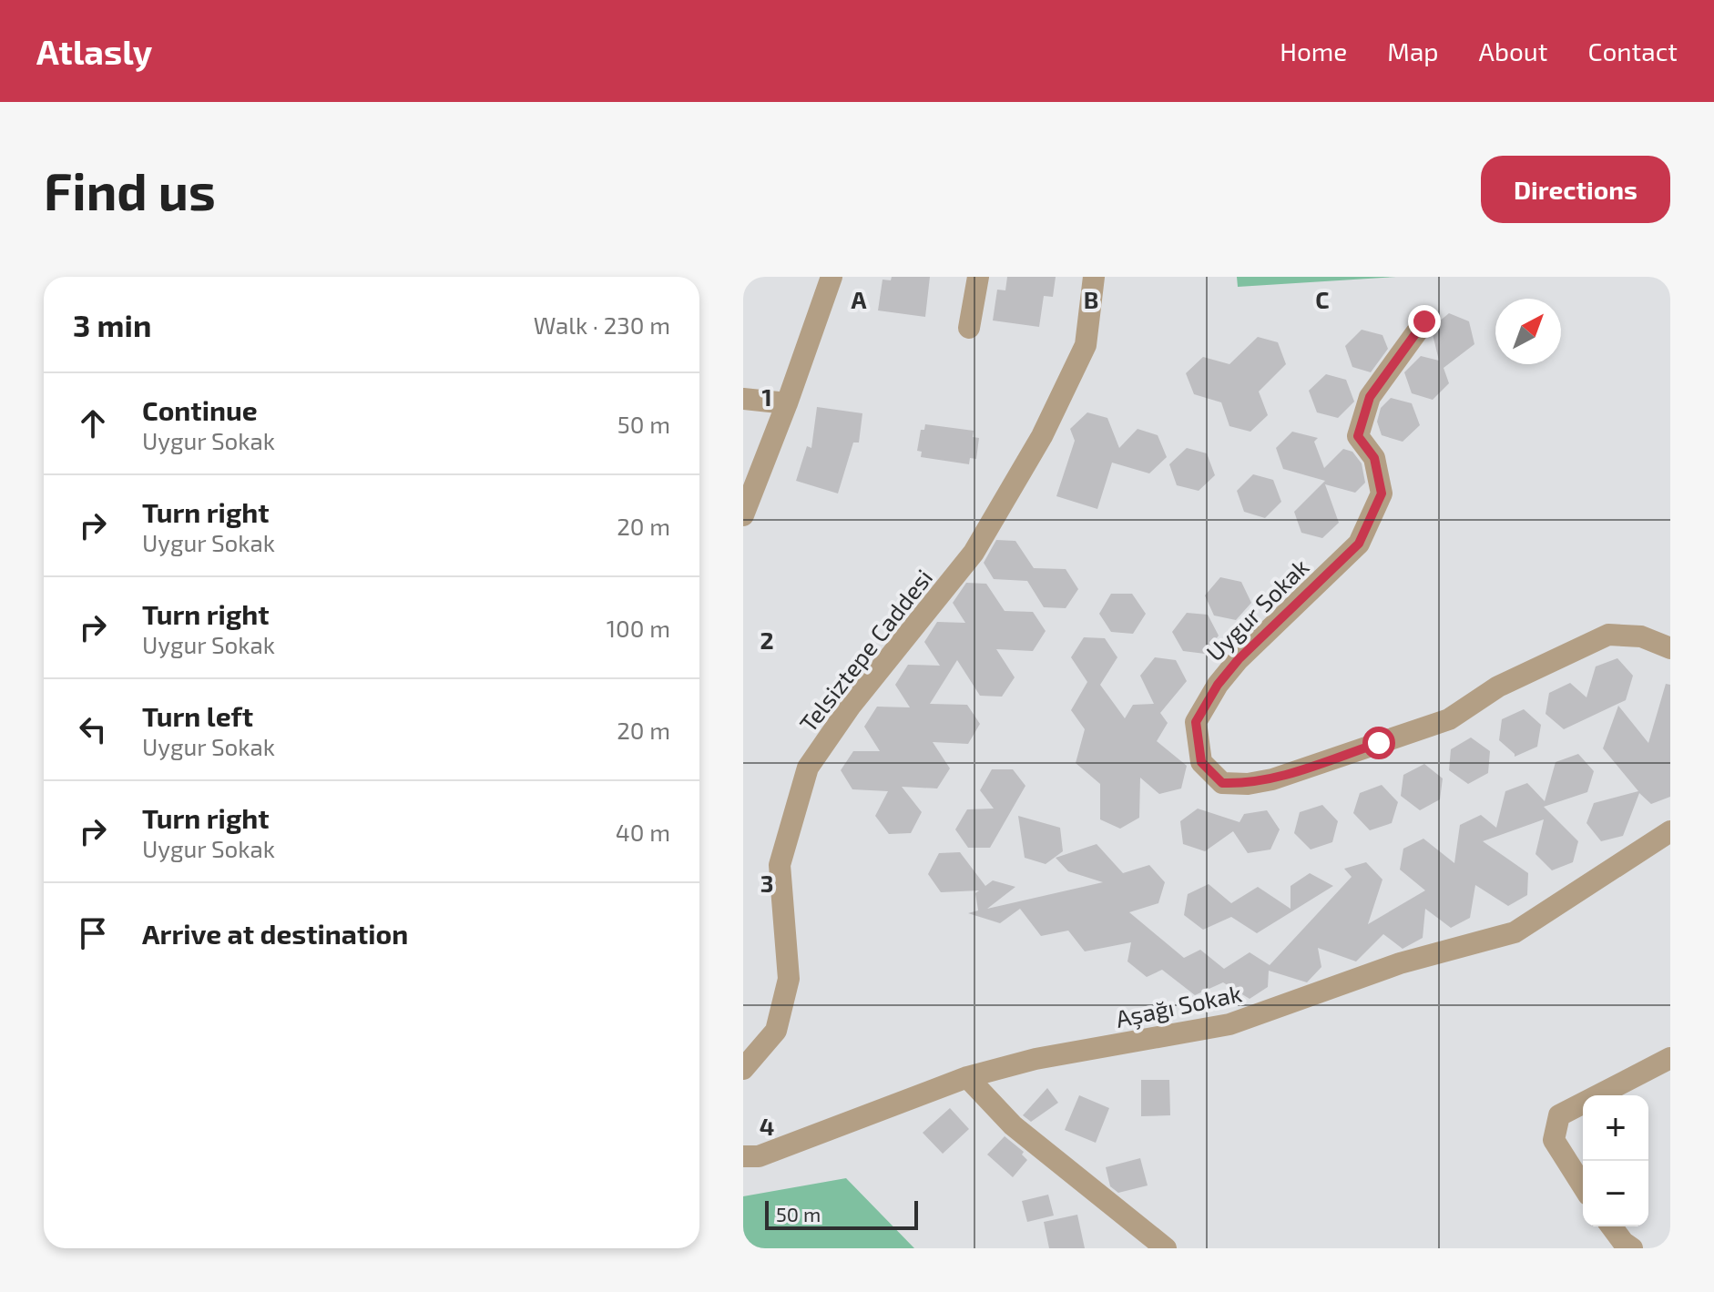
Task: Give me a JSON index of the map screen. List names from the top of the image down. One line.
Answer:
{"streets":{"street":["Uygur Sokak","Telsiztepe Caddesi","Aşağı Sokak"]},"scale_bar":"50 m","north":"top right","page":{"header":"Atlasly","nav":["Home","Map","About","Contact"],"buttons":"Directions","title":"Find us","heading":["3 min","Walk · 230 m"],"list":[["Continue","Uygur Sokak","50 m"],["Turn right","Uygur Sokak","20 m"],["Turn right","Uygur Sokak","100 m"],["Turn left","Uygur Sokak","20 m"],["Turn right","Uygur Sokak","40 m"],"Arrive at destination"],"map_buttons":["+","−"],"scale":"50 m"},"grid":{"columns":["A","B","C"],"rows":["1","2","3","4"]}}
